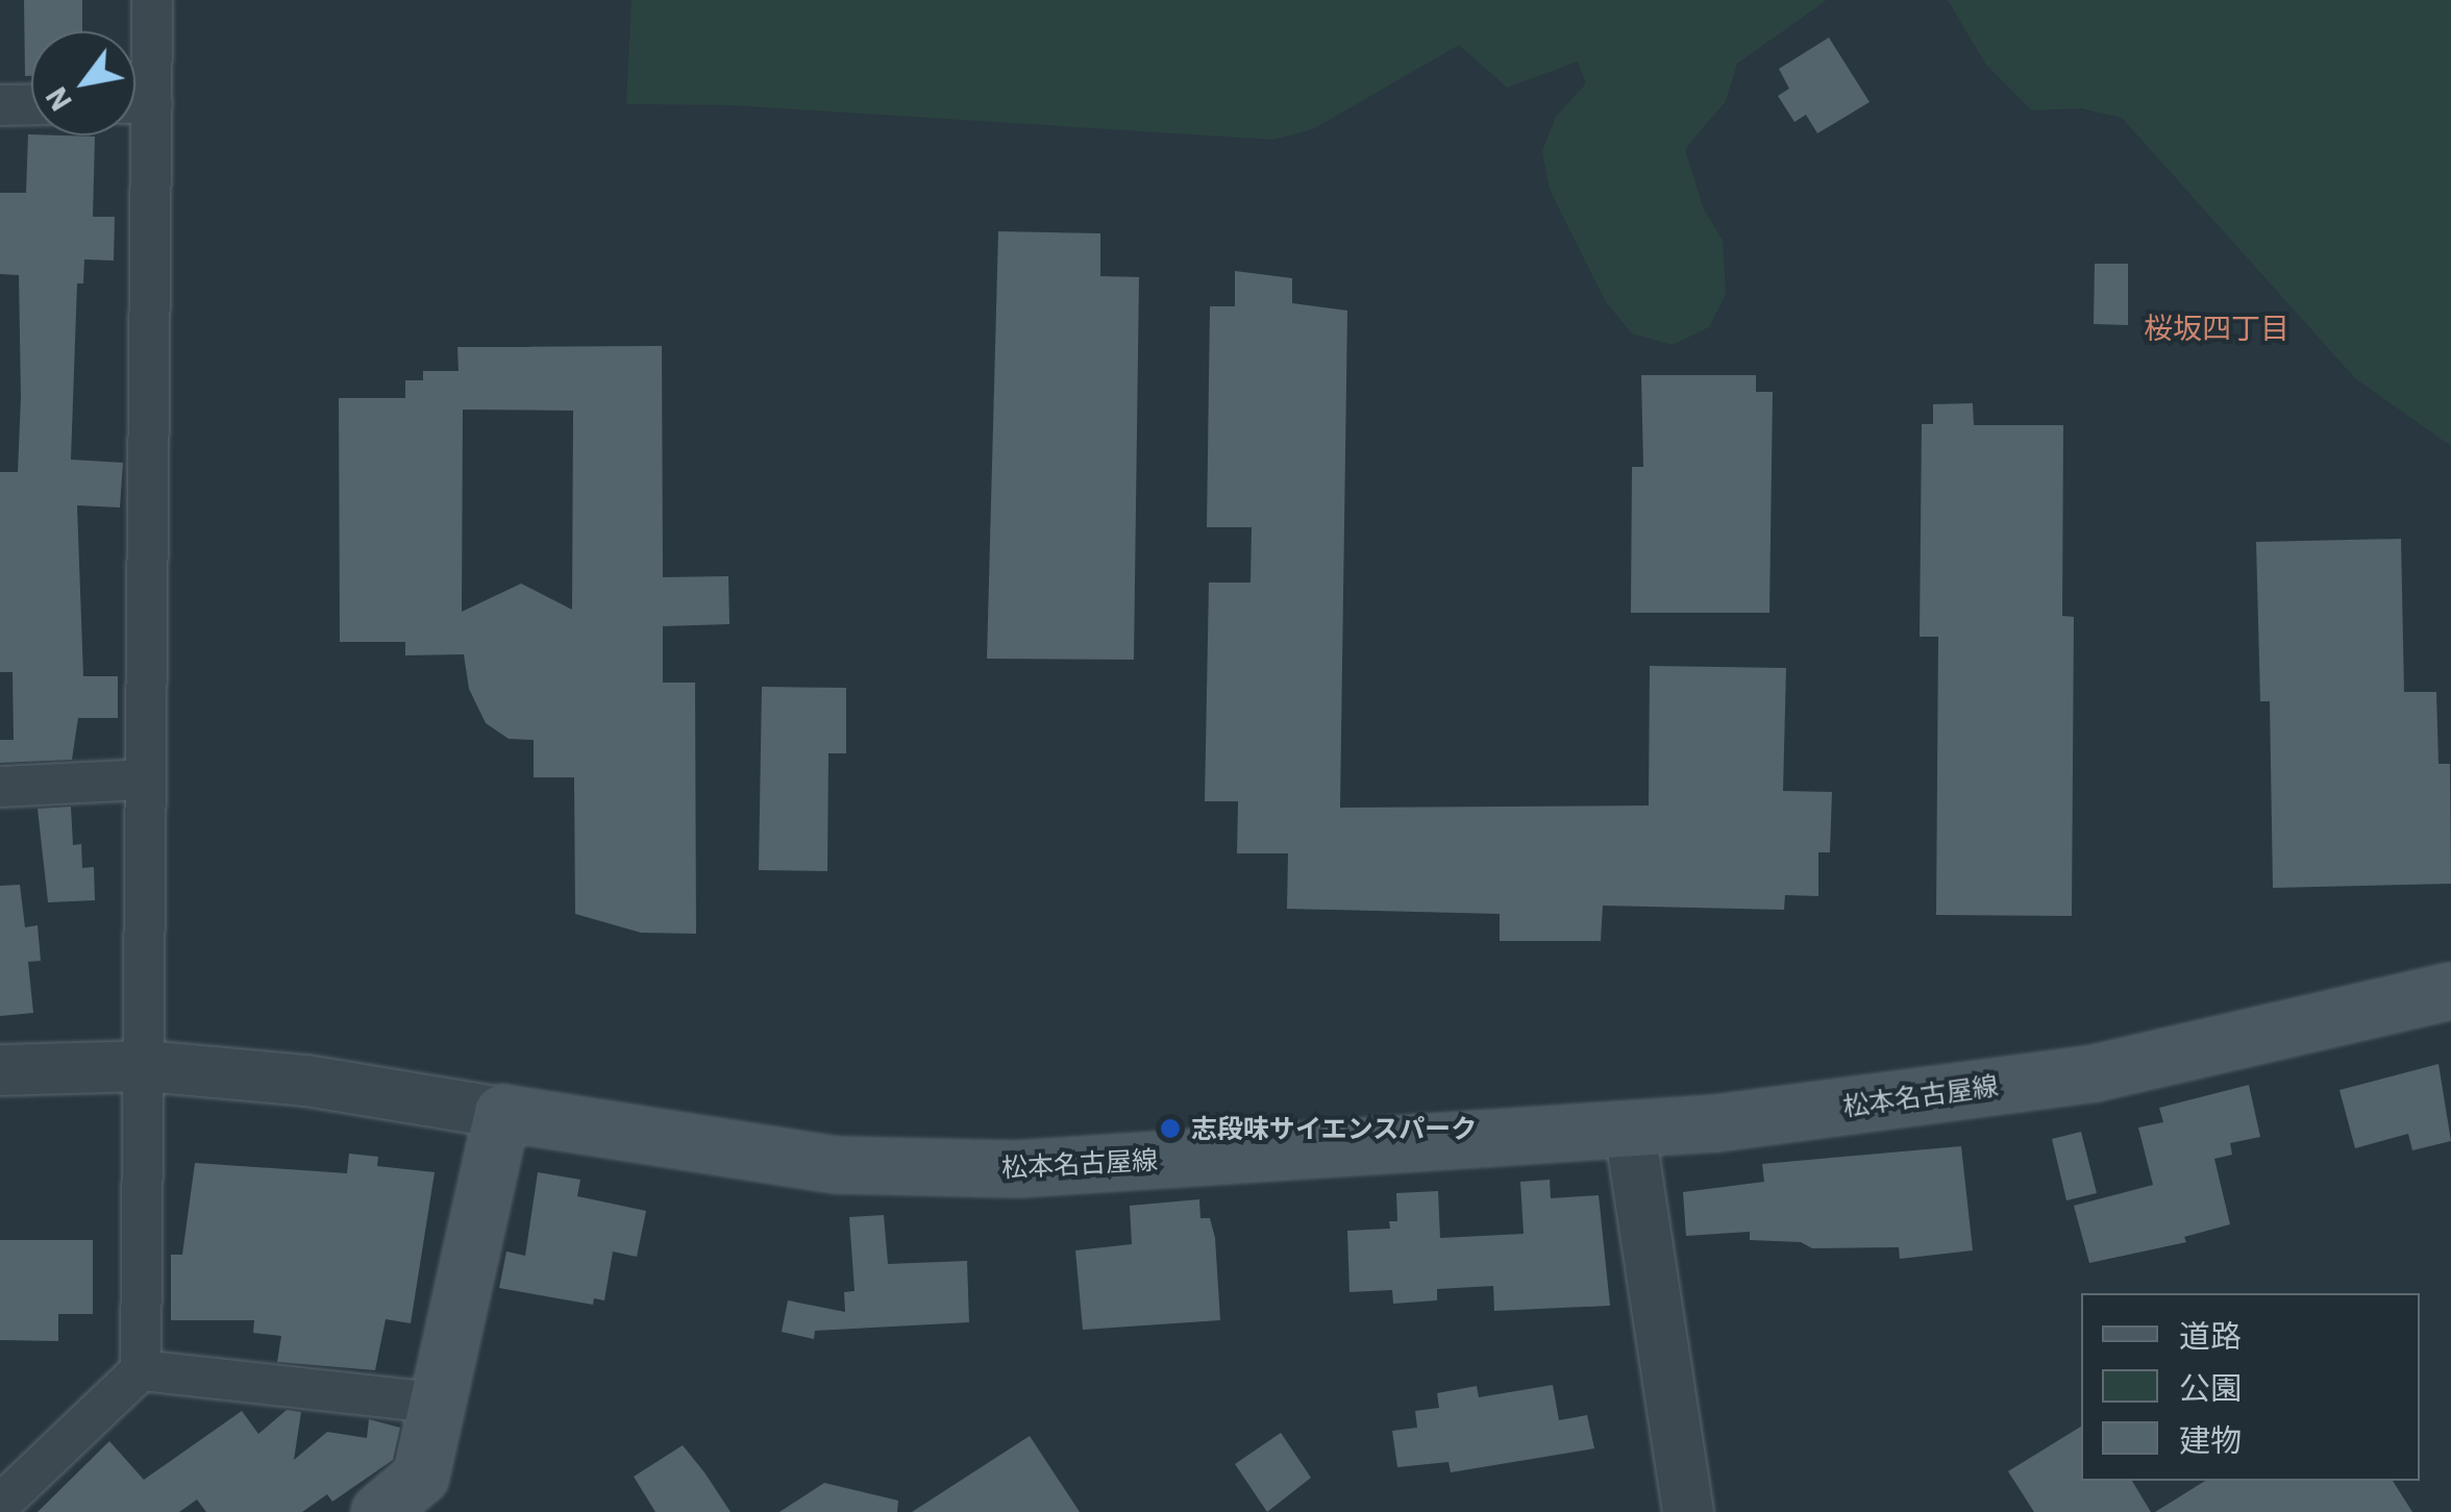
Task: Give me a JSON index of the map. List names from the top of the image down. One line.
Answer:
{"streets":{"main road":["松本名古屋線"]},"districts":["桜坂四丁目"],"places":["志段味サイエンスパーク"],"legend":["道路","公園","建物"],"north":"bottom left"}
